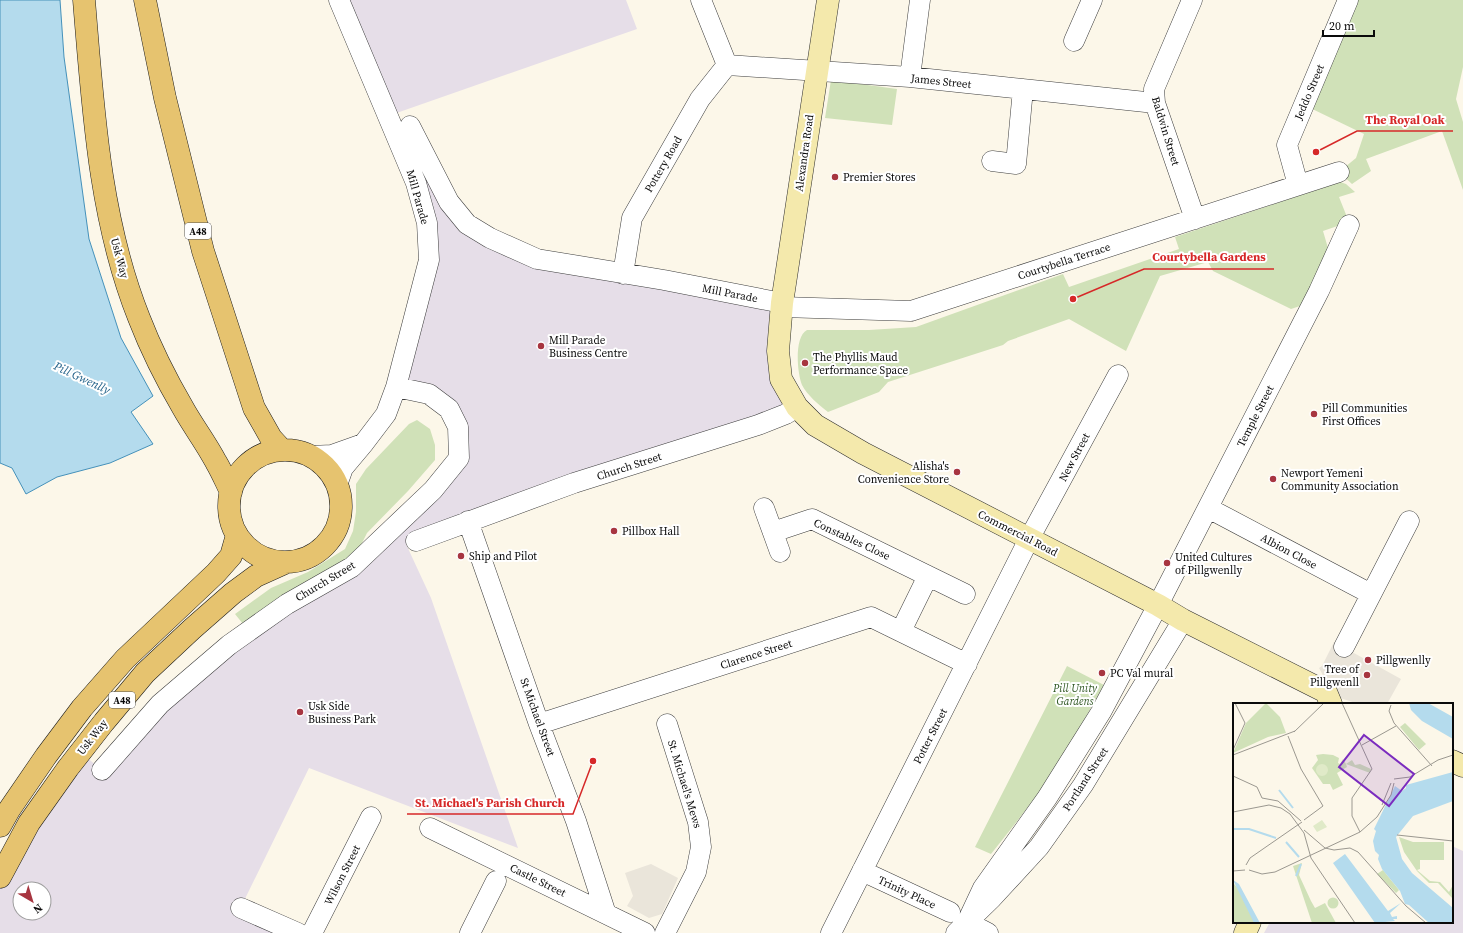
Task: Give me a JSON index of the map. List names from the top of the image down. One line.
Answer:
{"streets":{"main road":["A48","Usk Way"],"street":["James Street","Jeddo Street","Baldwin Street","Alexandra Road","Pottery Road","Mill Parade","Courtybella Terrace","Temple Street","New Street","Church Street","Commercial Road","Constables Close","Albion Close","Clarence Street","St Michael Street","Potter Street","Portland Street","St. Michael's Mews","Wilson Street","Castle Street","Trinity Place"]},"crossings":[["James Street","Baldwin Street"],["James Street","Alexandra Road"],["James Street","Pottery Road"],["Jeddo Street","Courtybella Terrace"],["Baldwin Street","Courtybella Terrace"],["Alexandra Road","Mill Parade"],["Alexandra Road","Courtybella Terrace"],["Alexandra Road","Commercial Road"],["Pottery Road","Mill Parade"],["Mill Parade","A48"],["Mill Parade","Usk Way"],["Mill Parade","Courtybella Terrace"],["Mill Parade","Church Street"],["Mill Parade","Commercial Road"],["A48","Usk Way"],["Courtybella Terrace","Commercial Road"],["Temple Street","Commercial Road"],["Temple Street","Albion Close"],["Temple Street","Portland Street"],["New Street","Commercial Road"],["New Street","Potter Street"],["Church Street","Commercial Road"],["Church Street","St Michael Street"],["Commercial Road","Potter Street"],["Commercial Road","Portland Street"],["Clarence Street","St Michael Street"],["Clarence Street","Potter Street"],["St Michael Street","Castle Street"],["Potter Street","Trinity Place"],["Portland Street","Trinity Place"]],"water":["Pill Gwenlly"],"parks":["Pill Unity Gardens"],"places":["The Royal Oak","Premier Stores","Courtybella Gardens","Mill Parade Business Centre","The Phyllis Maud Performance Space","Pill Communities First Offices","Alisha's Convenience Store","Newport Yemeni Community Association","Pillbox Hall","Ship and Pilot","United Cultures of Pillgwenlly","Pillgwenlly","PC Val mural","Tree of Pillgwenll","Usk Side Business Park","St. Michael's Parish Church"],"scale_bar":"20 m","north":"bottom right"}
